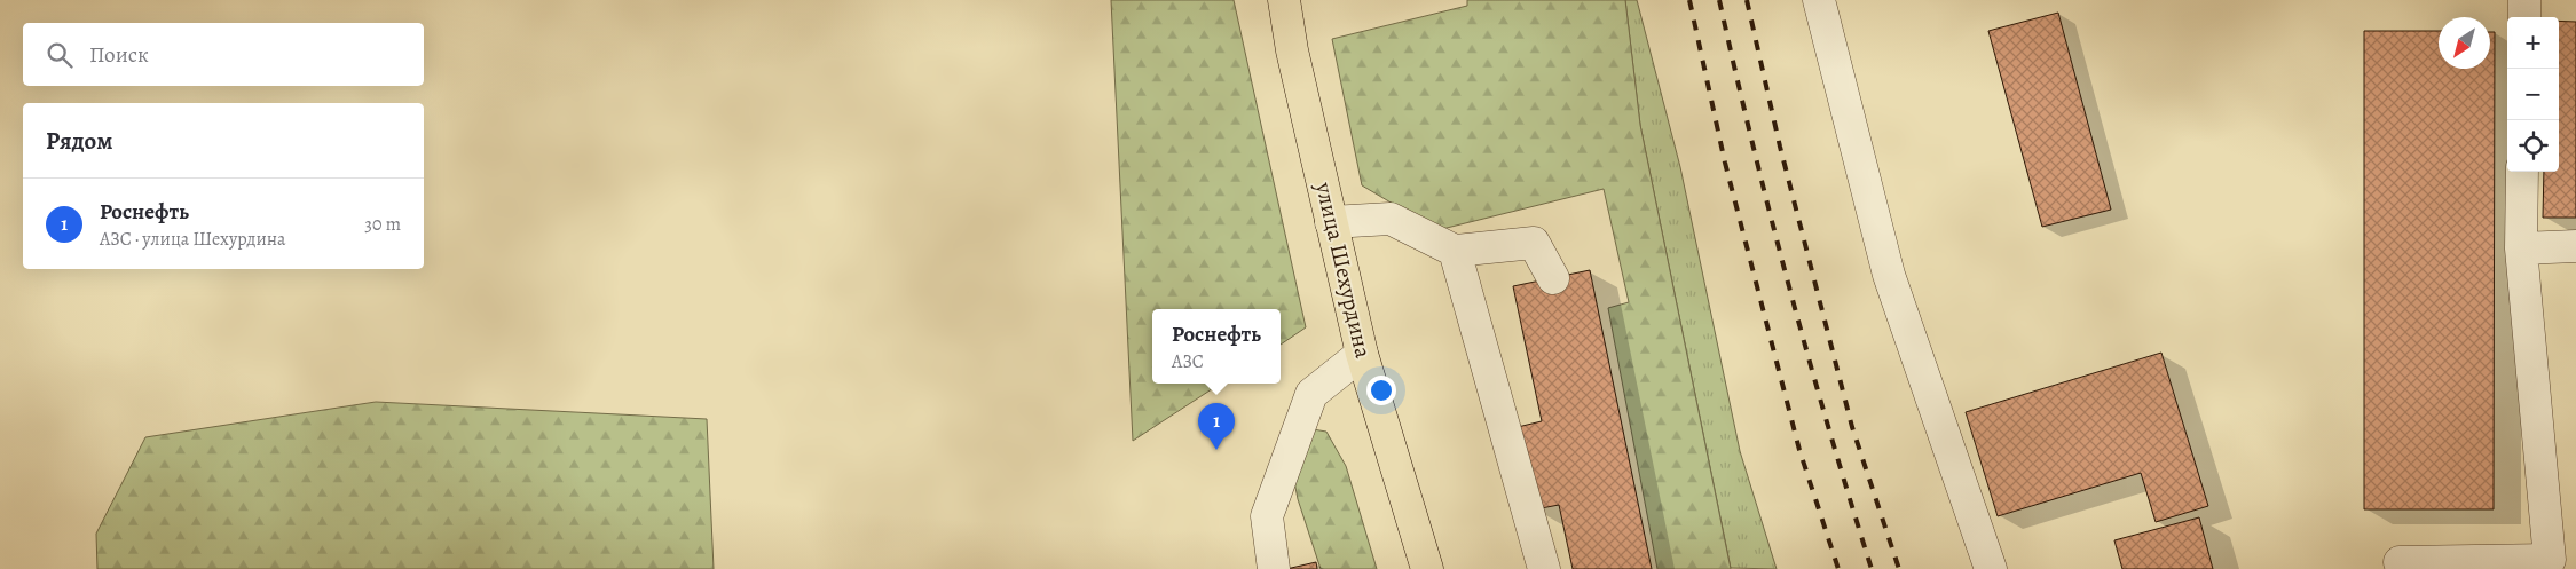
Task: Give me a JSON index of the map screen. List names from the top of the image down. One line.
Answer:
{"streets":{"main road":["улица Шехурдина"]},"north":"bottom left","page":{"map_buttons":["+","−"],"search":"Поиск","heading":"Рядом","list":[{"mark":"1","name":"Роснефть","note":"АЗС · улица Шехурдина","value":"30 m"}],"popup":["Роснефть","АЗС"],"pins":"1"}}
